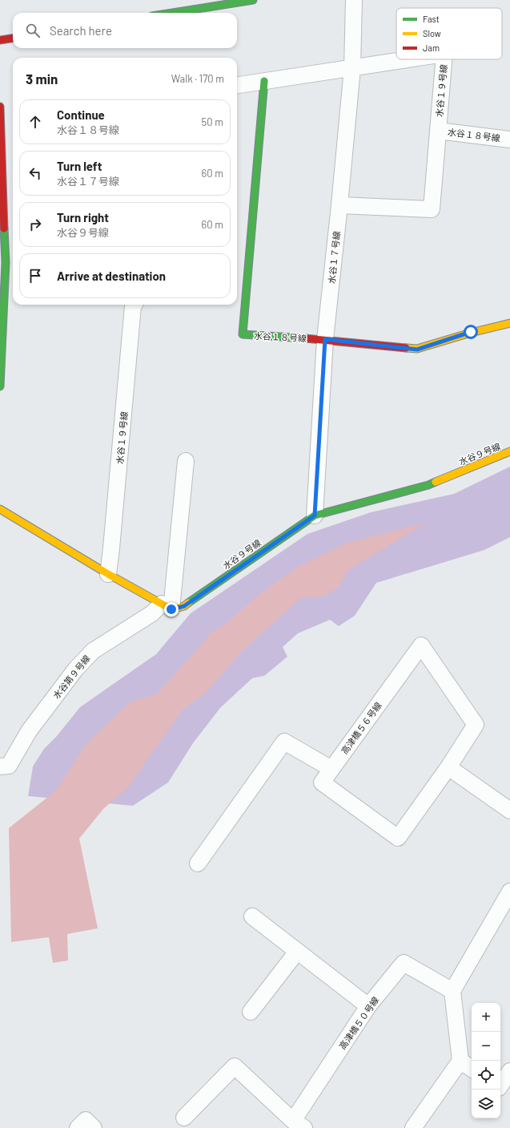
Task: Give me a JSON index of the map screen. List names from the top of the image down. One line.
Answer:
{"streets":{"street":["水谷１９号線","水谷１８号線","水谷１７号線","水谷９号線","水谷第９号線","高津橋５６号線","高津橋５０号線"]},"crossings":[["水谷１９号線","水谷１８号線"],["水谷１９号線","水谷１７号線"],["水谷１８号線","水谷１７号線"],["水谷１７号線","水谷９号線"],["水谷９号線","水谷第９号線"]],"legend":["Fast","Slow","Jam"],"page":{"search":"Search here","heading":["3 min","Walk · 170 m"],"list":[["Continue","水谷１８号線","50 m"],["Turn left","水谷１７号線","60 m"],["Turn right","水谷９号線","60 m"],"Arrive at destination"],"map_buttons":["+","−"]}}
